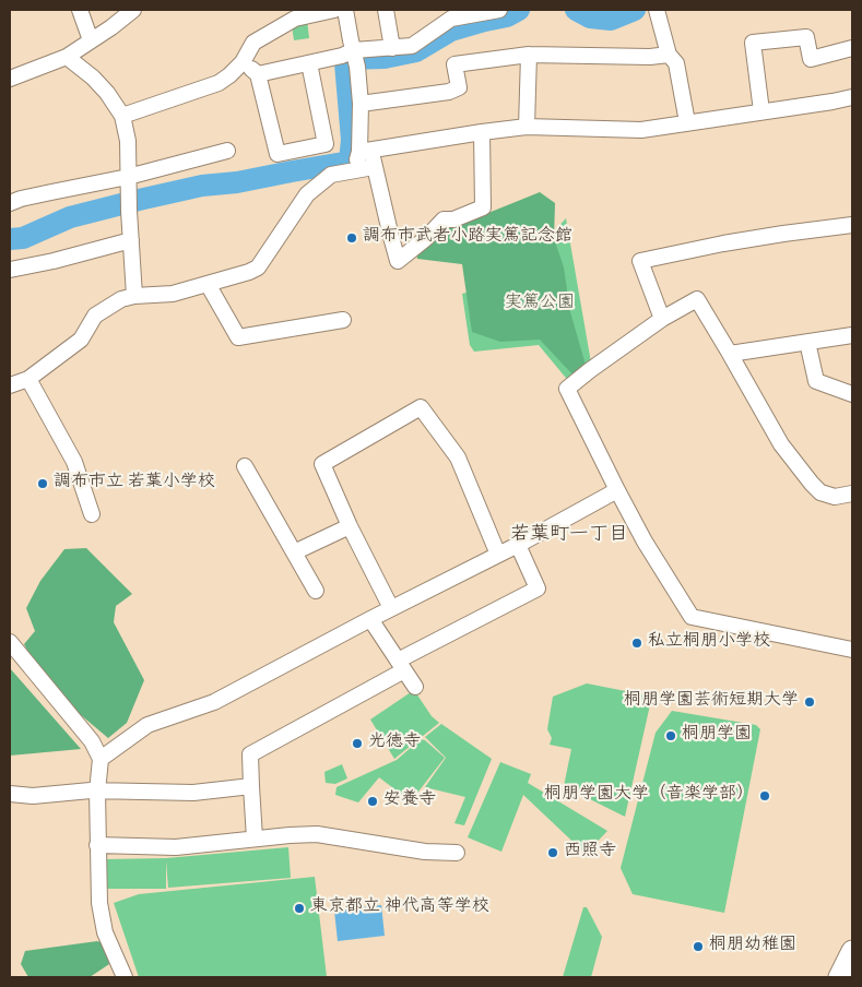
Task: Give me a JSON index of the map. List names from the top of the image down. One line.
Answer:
{"districts":["若葉町一丁目"],"parks":["実篤公園"],"places":["調布市武者小路実篤記念館","調布市立 若葉小学校","私立桐朋小学校","桐朋学園芸術短期大学","桐朋学園","光徳寺","桐朋学園大学（音楽学部）","安養寺","西照寺","東京都立 神代高等学校","桐朋幼稚園"]}
